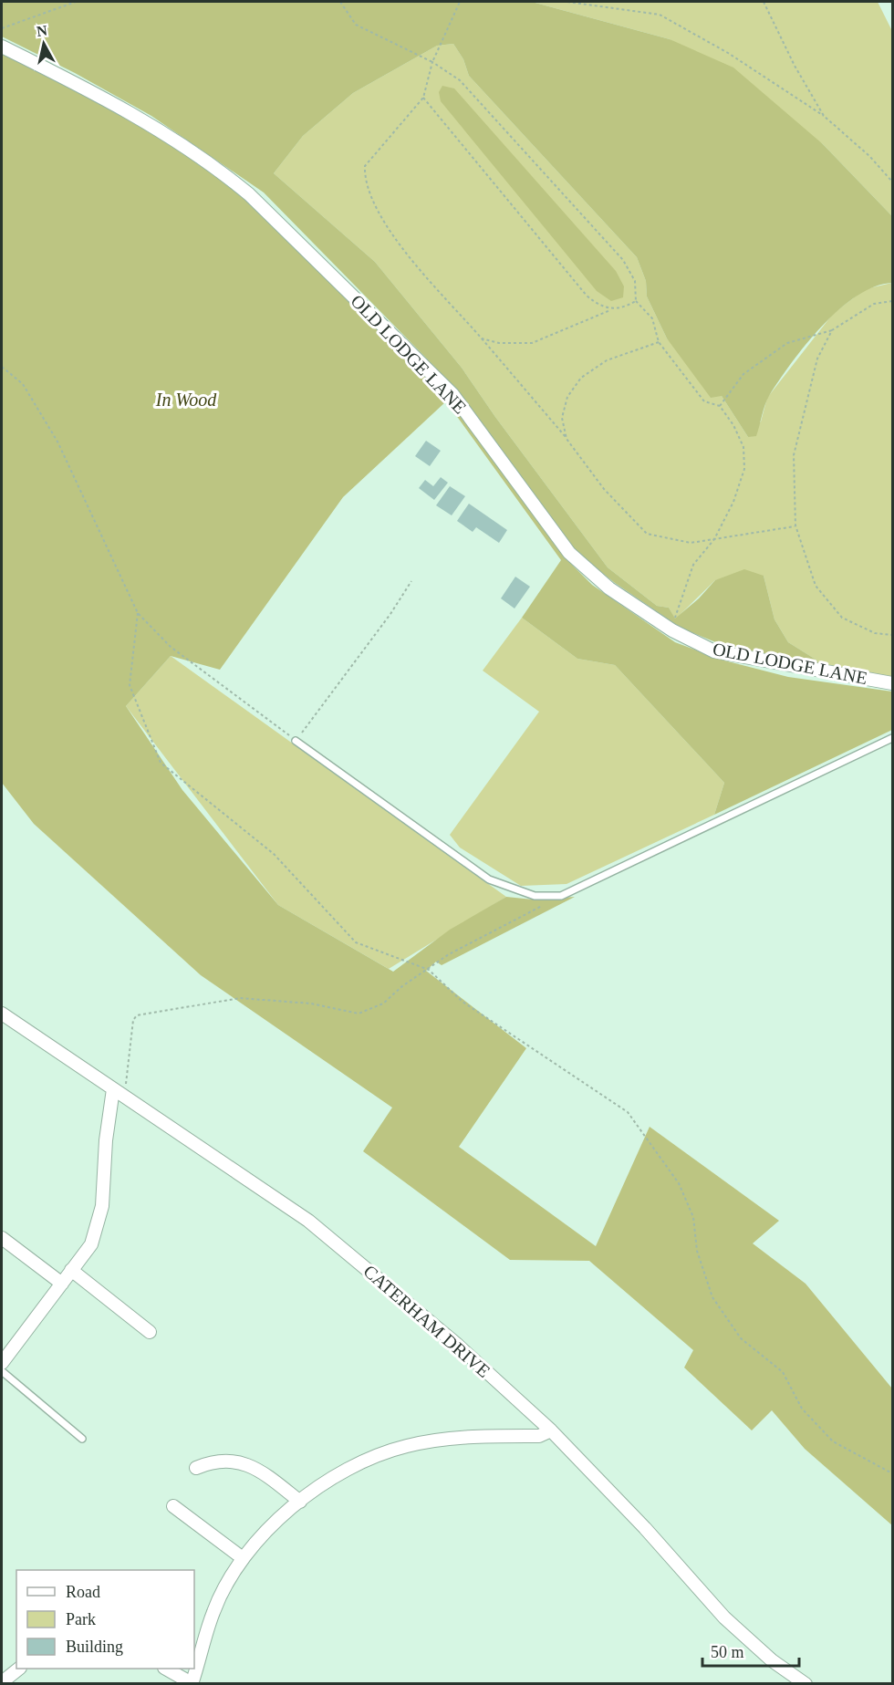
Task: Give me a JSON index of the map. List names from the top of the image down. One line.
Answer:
{"streets":{"street":["OLD LODGE LANE","CATERHAM DRIVE"]},"parks":["In Wood"],"legend":["Road","Park","Building"],"scale_bar":"50 m","north":"top"}
